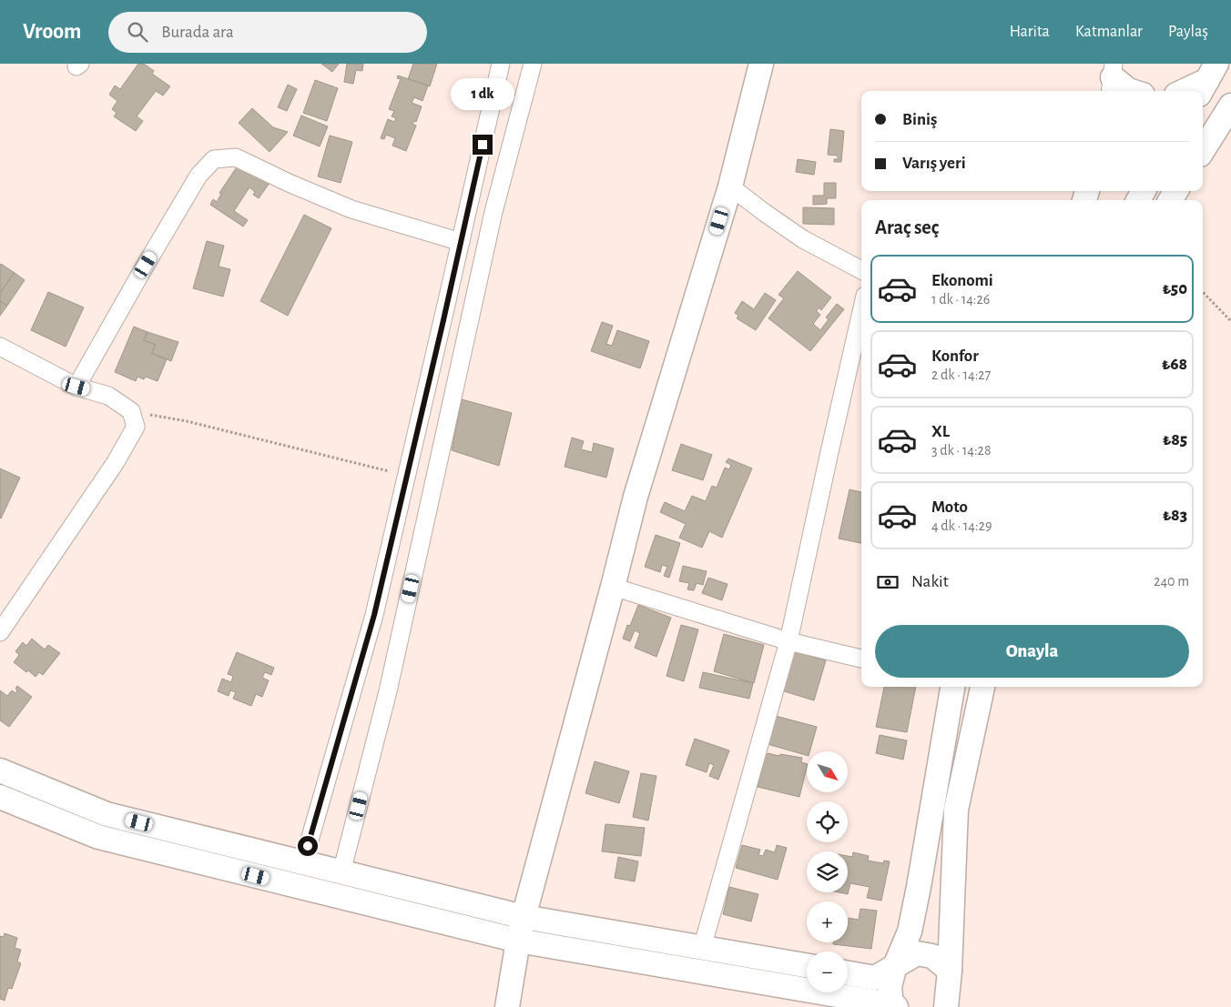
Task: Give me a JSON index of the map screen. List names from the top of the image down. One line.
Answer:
{"north":"bottom right","page":{"header":"Vroom","search":"Burada ara","nav":["Harita","Katmanlar","Paylaş"],"bubble":"1 dk","banner":["Biniş","Varış yeri"],"heading":"Araç seç","list":[{"name":"Ekonomi","note":"1 dk · 14:26","value":"₺50"},{"name":"Konfor","note":"2 dk · 14:27","value":"₺68"},{"name":"XL","note":"3 dk · 14:28","value":"₺85"},{"name":"Moto","note":"4 dk · 14:29","value":"₺83"}],"pay":["Nakit","240 m"],"buttons":"Onayla","map_buttons":["+","−"]}}
